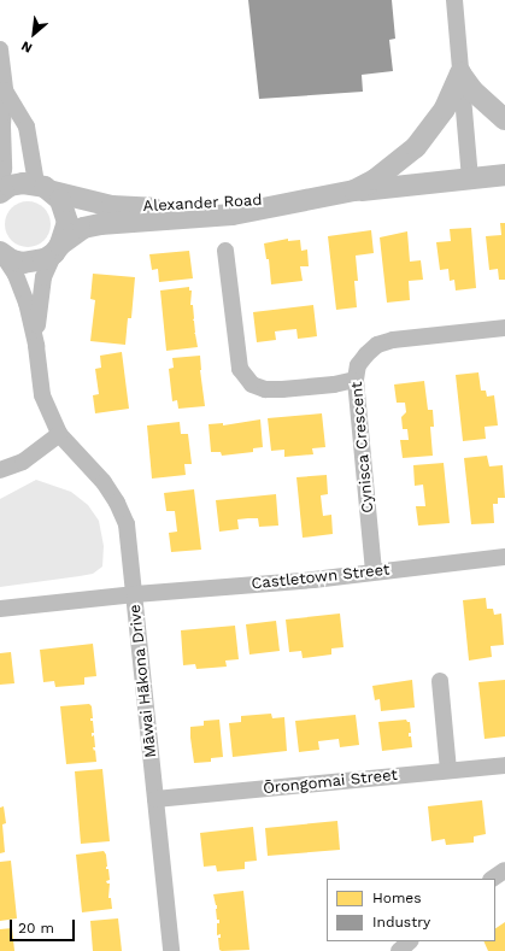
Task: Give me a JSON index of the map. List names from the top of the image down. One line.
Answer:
{"streets":{"street":["Alexander Road","Cynisca Crescent","Castletown Street","Māwai Hākona Drive","Ōrongomai Street"]},"crossings":[["Alexander Road","Māwai Hākona Drive"],["Cynisca Crescent","Castletown Street"],["Castletown Street","Māwai Hākona Drive"],["Māwai Hākona Drive","Ōrongomai Street"]],"legend":["Homes","Industry"],"scale_bar":"20 m","north":"bottom left"}
